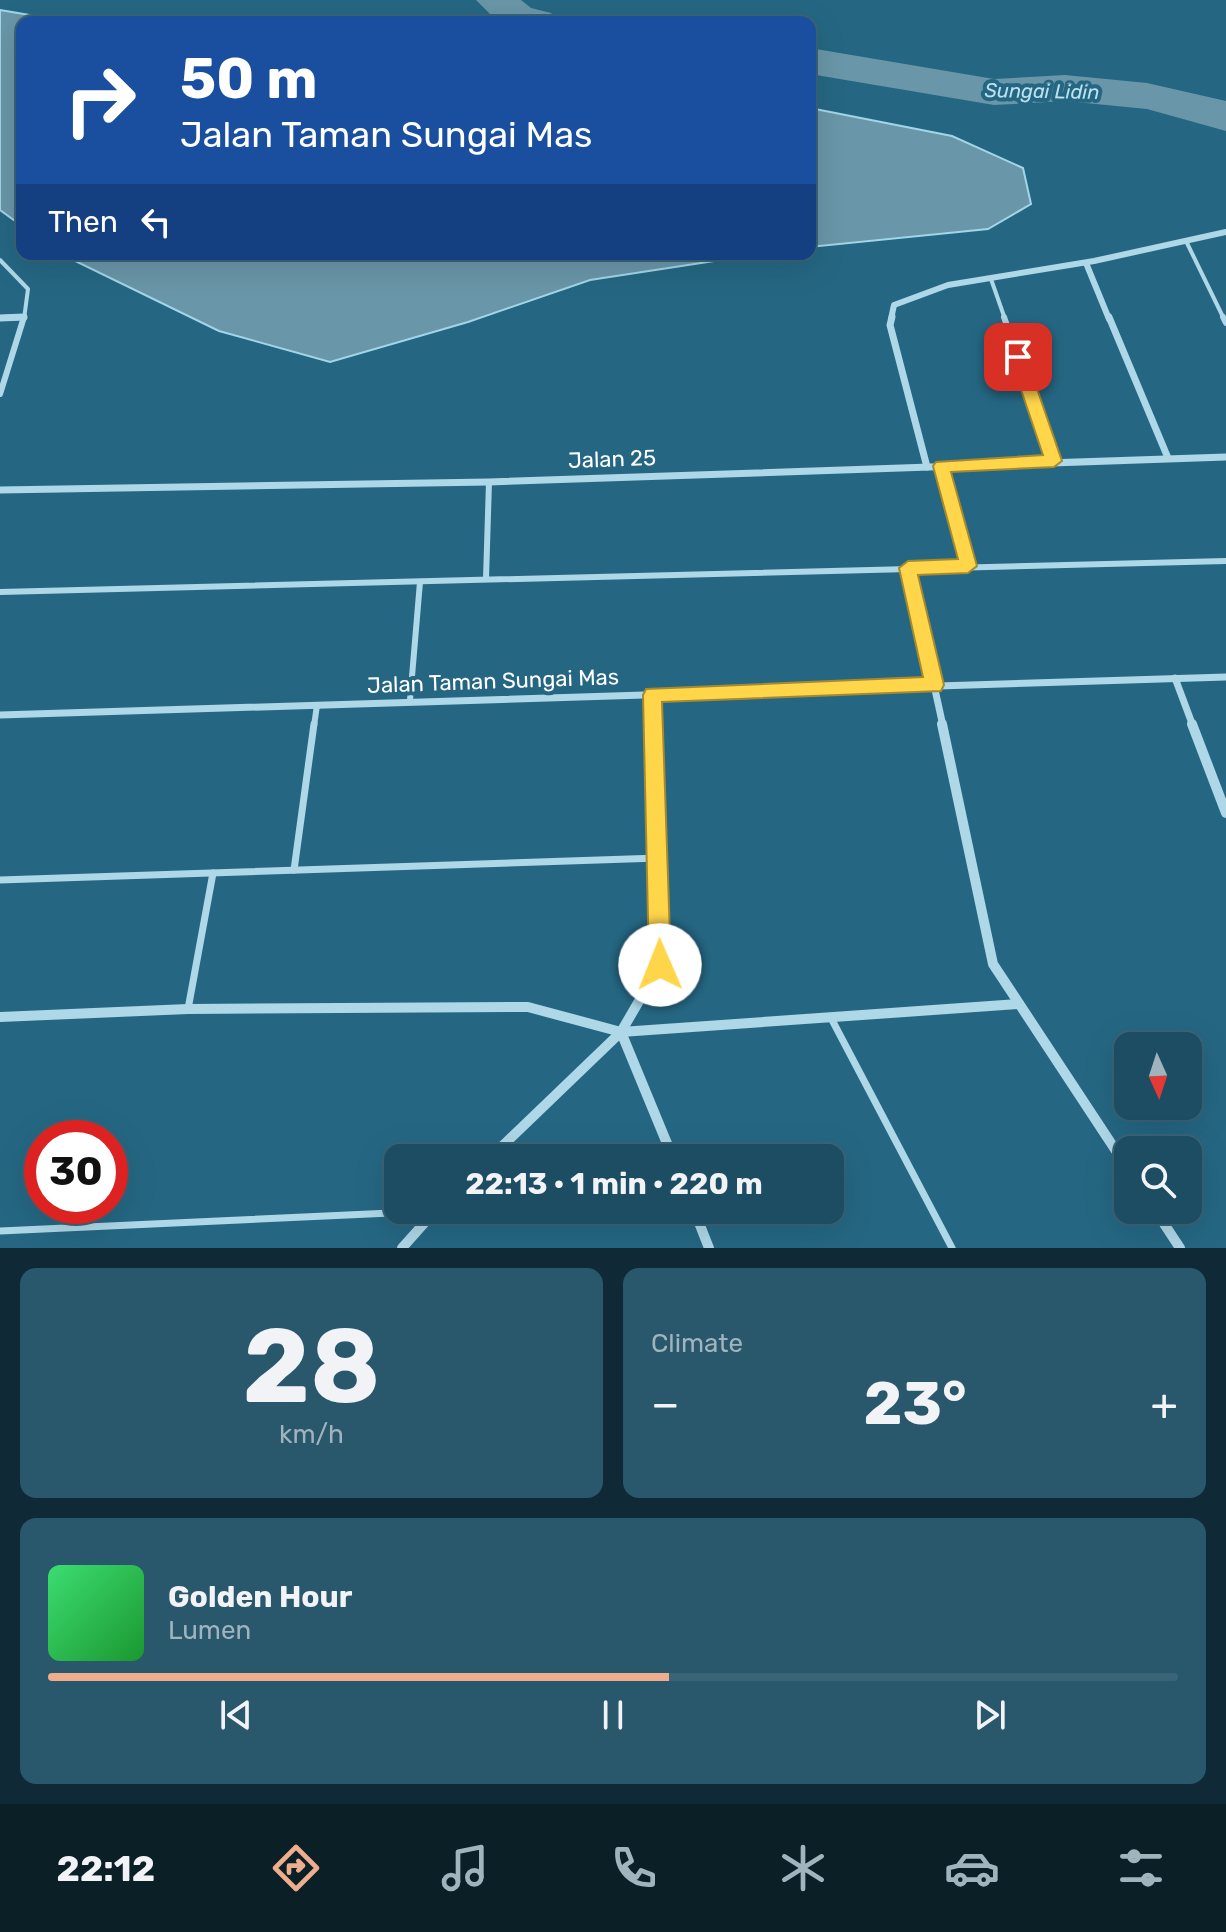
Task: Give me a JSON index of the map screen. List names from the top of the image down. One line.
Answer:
{"streets":{"street":["Jalan 25","Jalan Taman Sungai Mas"]},"water":["Sungai Lidin"],"north":"bottom","page":{"turn":["50 m","Jalan Taman Sungai Mas"],"then":"Then","limit":"30","trip":"22:13 · 1 min · 220 m","tile":[["28","km/h"],"Climate"],"heat":["−","23°","+"],"song":["Golden Hour","Lumen"],"tabs":"22:12"}}
